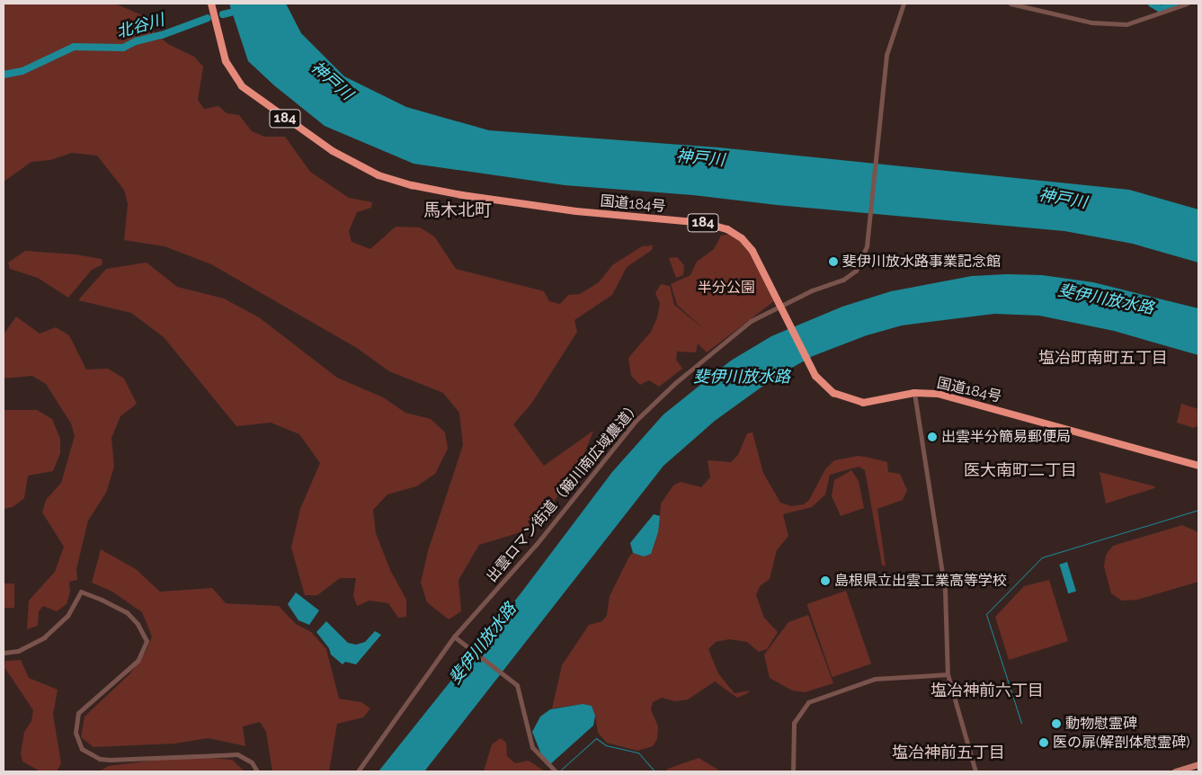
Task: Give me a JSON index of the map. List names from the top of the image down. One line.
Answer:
{"streets":{"highway":["184","国道184号"],"street":["出雲ロマン街道（簸川南広域農道）"]},"crossings":[["国道184号","出雲ロマン街道（簸川南広域農道）"]],"districts":["馬木北町","塩冶町南町五丁目","医大南町二丁目","塩冶神前六丁目","塩冶神前五丁目"],"water":["北谷川","神戸川","斐伊川放水路"],"parks":["半分公園"],"places":["斐伊川放水路事業記念館","出雲半分簡易郵便局","島根県立出雲工業高等学校","動物慰霊碑","医の扉(解剖体慰霊碑)"]}
